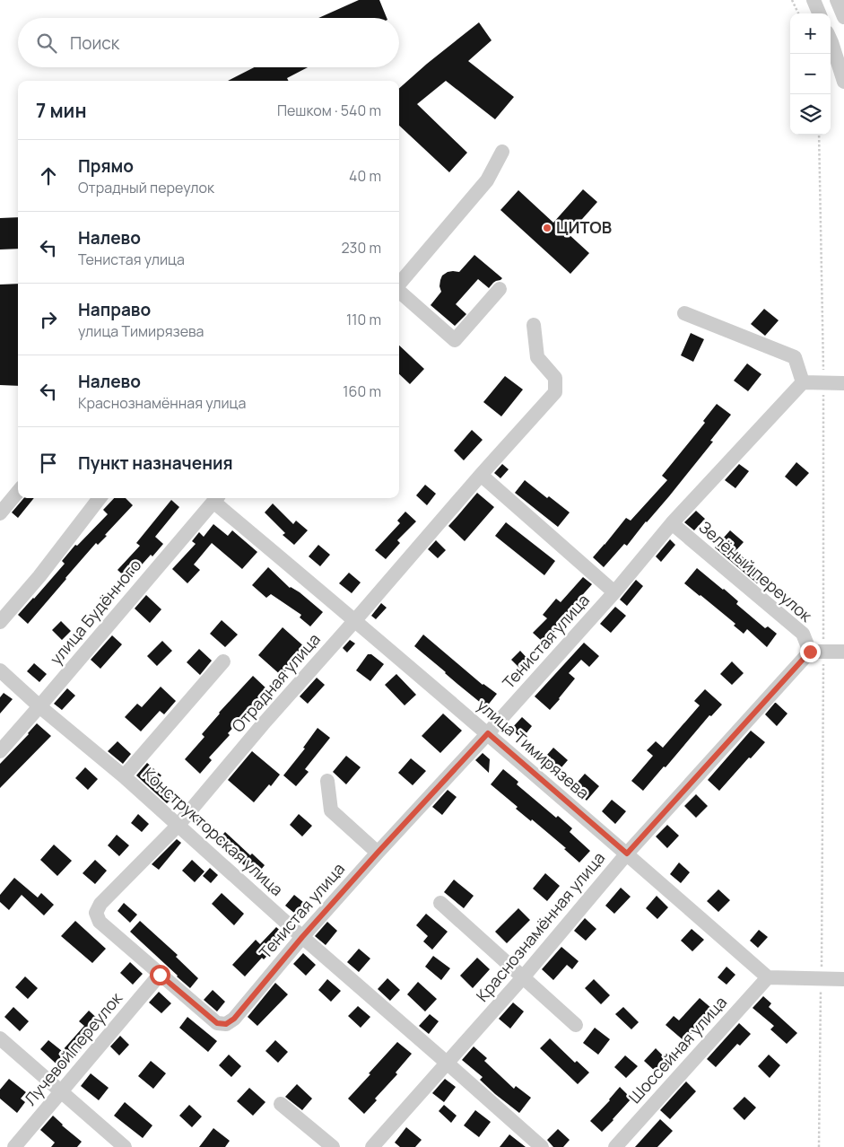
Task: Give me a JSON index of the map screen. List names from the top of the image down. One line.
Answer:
{"streets":{"street":["Зелёный переулок","улица Будённого","Тенистая улица","Отрадная улица","улица Тимирязева","Конструкторская улица","Краснознамённая улица","Лучевой переулок","Шоссейная улица"]},"crossings":[["Зелёный переулок","Тенистая улица"],["Зелёный переулок","Краснознамённая улица"],["улица Будённого","улица Тимирязева"],["улица Будённого","Конструкторская улица"],["Тенистая улица","Отрадная улица"],["Тенистая улица","улица Тимирязева"],["Тенистая улица","Конструкторская улица"],["Тенистая улица","Лучевой переулок"],["Отрадная улица","улица Тимирязева"],["Отрадная улица","Конструкторская улица"],["Отрадная улица","Лучевой переулок"],["улица Тимирязева","Краснознамённая улица"],["улица Тимирязева","Шоссейная улица"],["Конструкторская улица","Краснознамённая улица"]],"places":["ЦИТОВ"],"page":{"map_buttons":["+","−"],"search":"Поиск","heading":["7 мин","Пешком · 540 m"],"list":[["Прямо","Отрадный переулок","40 m"],["Налево","Тенистая улица","230 m"],["Направо","улица Тимирязева","110 m"],["Налево","Краснознамённая улица","160 m"],"Пункт назначения"]}}
